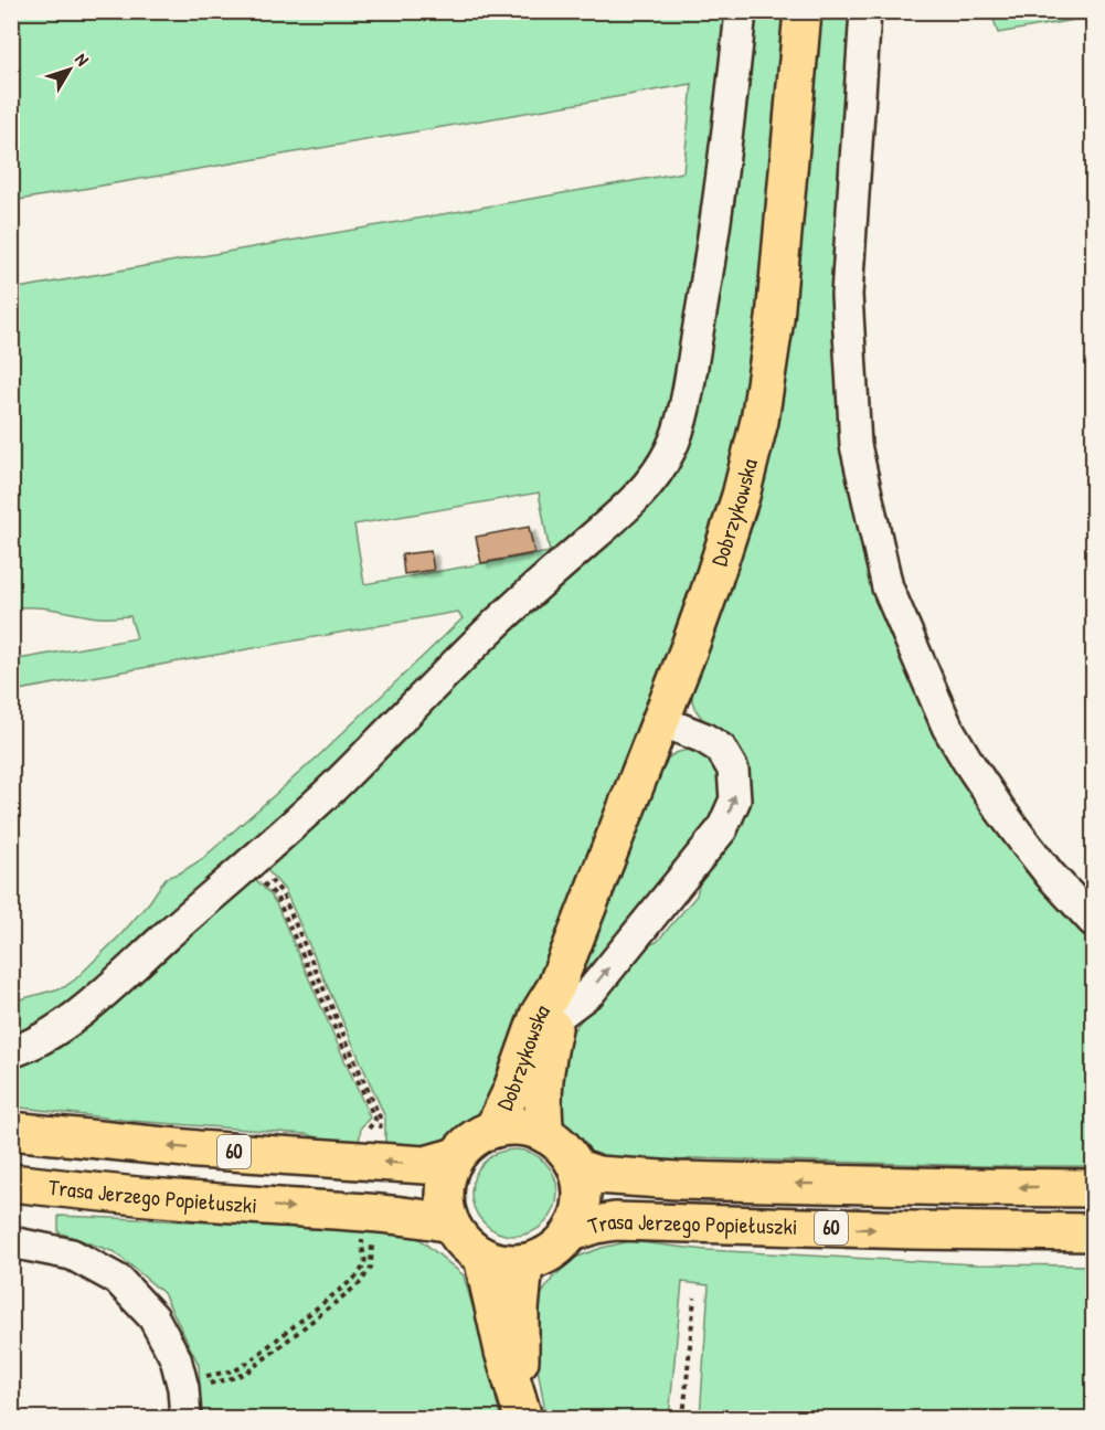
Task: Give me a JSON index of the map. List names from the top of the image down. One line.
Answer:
{"streets":{"main road":["Dobrzykowska","60","Trasa Jerzego Popiełuszki"]},"crossings":[["Dobrzykowska","60"],["Dobrzykowska","Trasa Jerzego Popiełuszki"],["60","Trasa Jerzego Popiełuszki"]],"north":"top right"}
